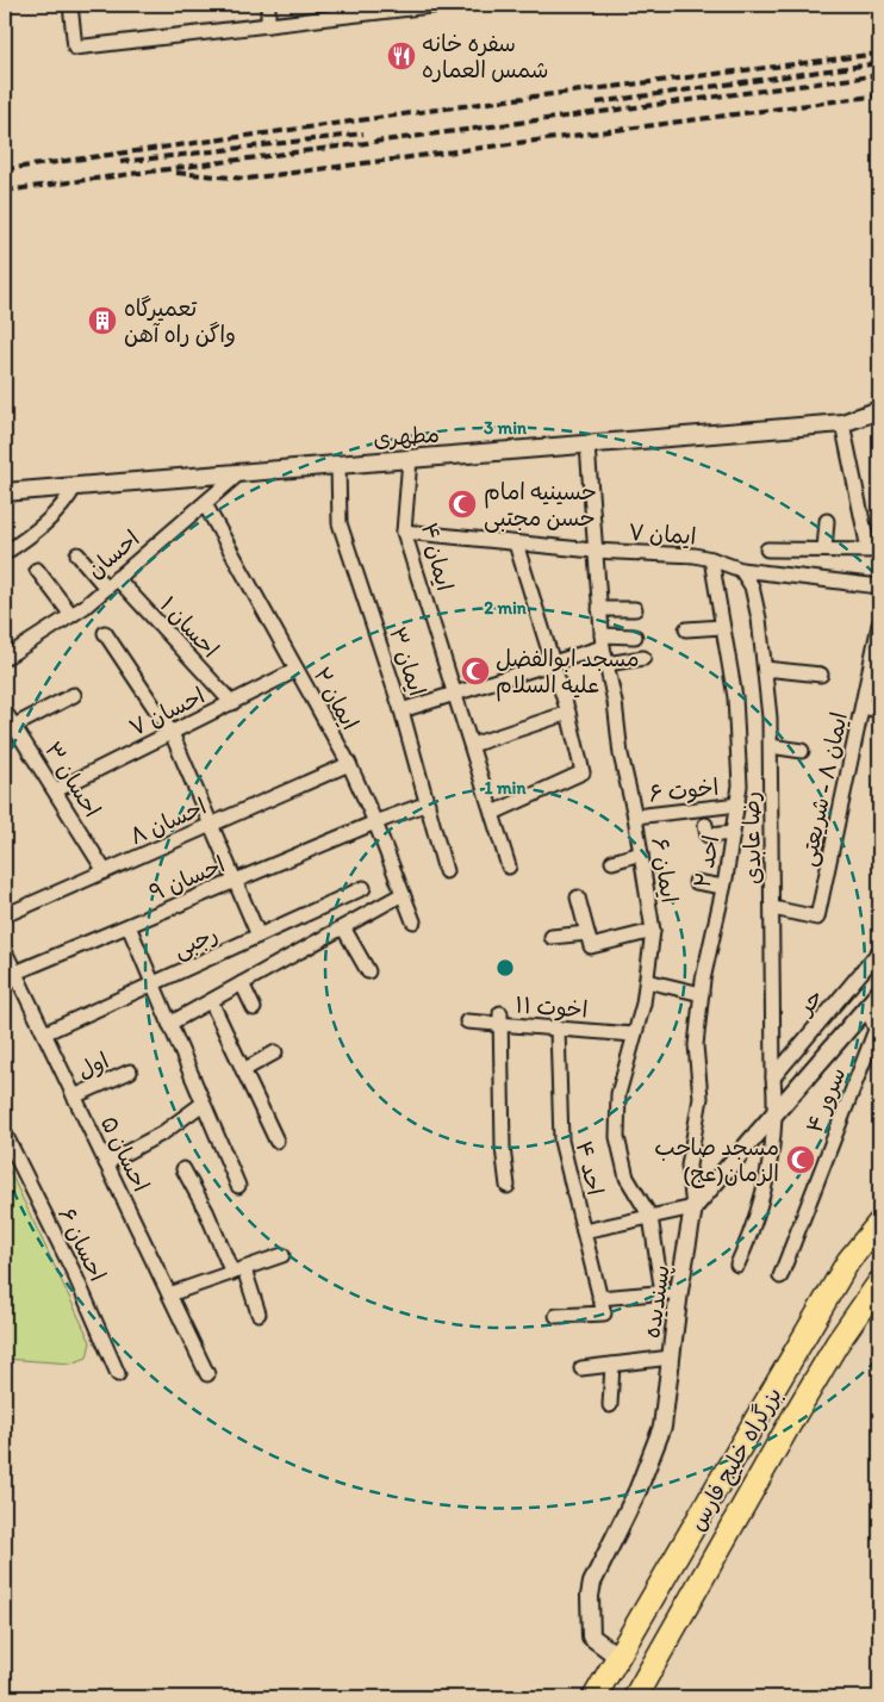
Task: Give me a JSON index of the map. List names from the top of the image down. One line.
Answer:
{"streets":{"highway":["بزرگراه خلیج فارس"],"street":["مطهری","ایمان ۷","احسان","ایمان ۴","احسان ۱","ایمان ۳","ایمان ۲","احسان ۷","احسان ۳","ایمان ۸ - شریعتی","اخوت ۶","احسان ۸","رضا عابدی","احد ۲","ایمان ۶","احسان ۹","رجبی","حر","اخوت ۱۱","اول","سرور ۴","احسان ۵","احد ۴","احسان ۶","پسندیده"]},"crossings":[["مطهری","احسان"],["مطهری","ایمان ۴"],["مطهری","ایمان ۳"],["مطهری","ایمان ۶"],["ایمان ۷","ایمان ۴"],["ایمان ۷","رضا عابدی"],["ایمان ۷","احد ۲"],["ایمان ۷","ایمان ۶"],["احسان","احسان ۱"],["احسان","ایمان ۲"],["احسان ۱","احسان ۷"],["ایمان ۳","احسان ۹"],["ایمان ۲","احسان ۷"],["ایمان ۲","احسان ۸"],["ایمان ۲","احسان ۹"],["احسان ۷","احسان ۳"],["احسان ۳","احسان ۸"],["ایمان ۸ - شریعتی","رضا عابدی"],["اخوت ۶","احد ۲"],["اخوت ۶","ایمان ۶"],["رضا عابدی","حر"],["احد ۲","پسندیده"],["ایمان ۶","اخوت ۱۱"],["احسان ۹","احسان ۵"],["رجبی","احسان ۵"],["اخوت ۱۱","احد ۴"],["اول","احسان ۵"],["پسندیده","بزرگراه خلیج فارس"]],"places":{"restaurant":["سفره خانه شمس العماره"],"building":["تعمیرگاه واگن راه آهن"],"mosque":["حسینیه امام حسن مجتبی","مسجد ابوالفضل علیه السلام","مسجد صاحب الزمان(عج)"]},"rings":["3 min","2 min","1 min"]}
